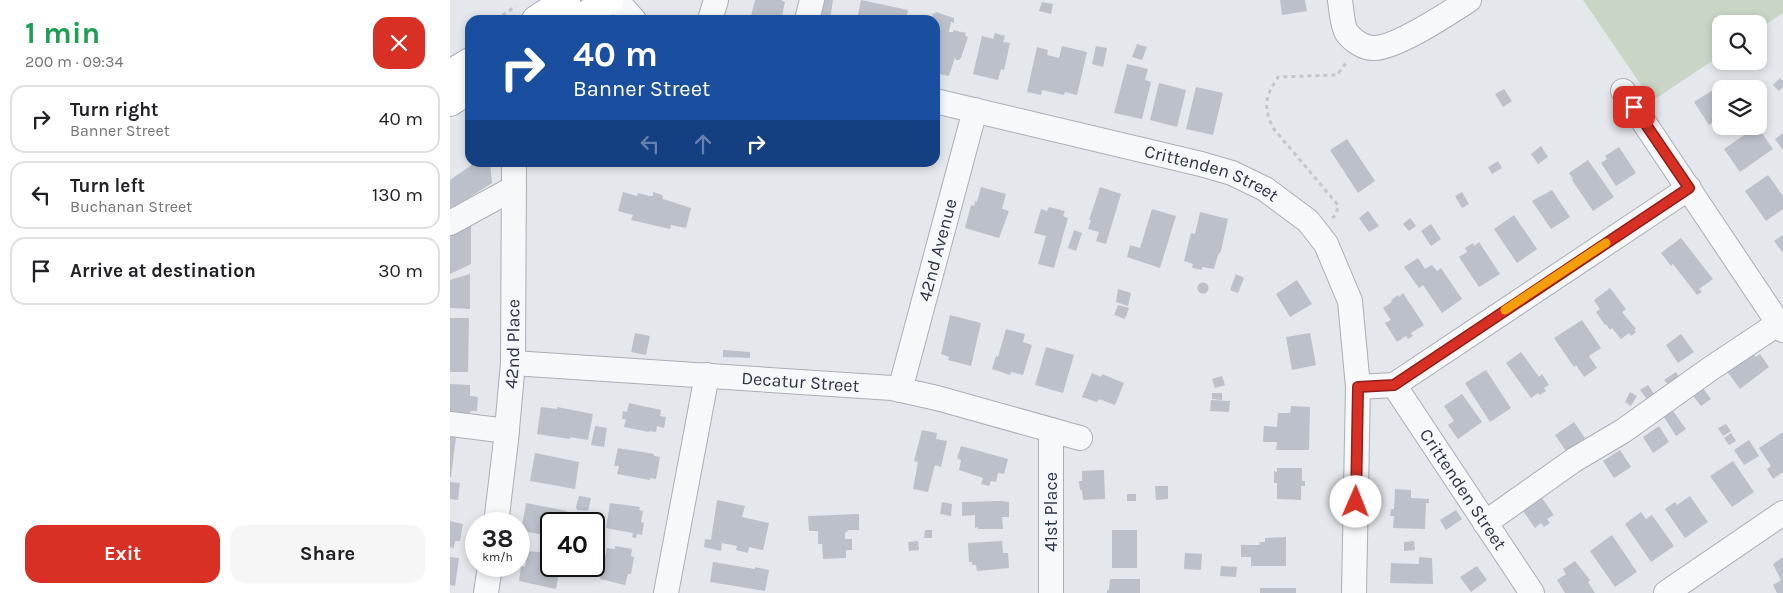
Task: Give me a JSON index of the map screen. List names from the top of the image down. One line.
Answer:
{"streets":{"street":["Crittenden Street","42nd Avenue","42nd Place","Decatur Street","41st Place"]},"crossings":[["Crittenden Street","42nd Avenue"],["42nd Avenue","Decatur Street"],["42nd Place","Decatur Street"],["Decatur Street","41st Place"]],"page":{"heading":["1 min","200 m · 09:34"],"turn":["40 m","Banner Street"],"list":[{"name":"Turn right","note":"Banner Street","value":"40 m"},{"name":"Turn left","note":"Buchanan Street","value":"130 m"},{"name":"Arrive at destination","value":"30 m"}],"speed":"38 km/h","limit":"40","buttons":["Exit","Share"]}}
